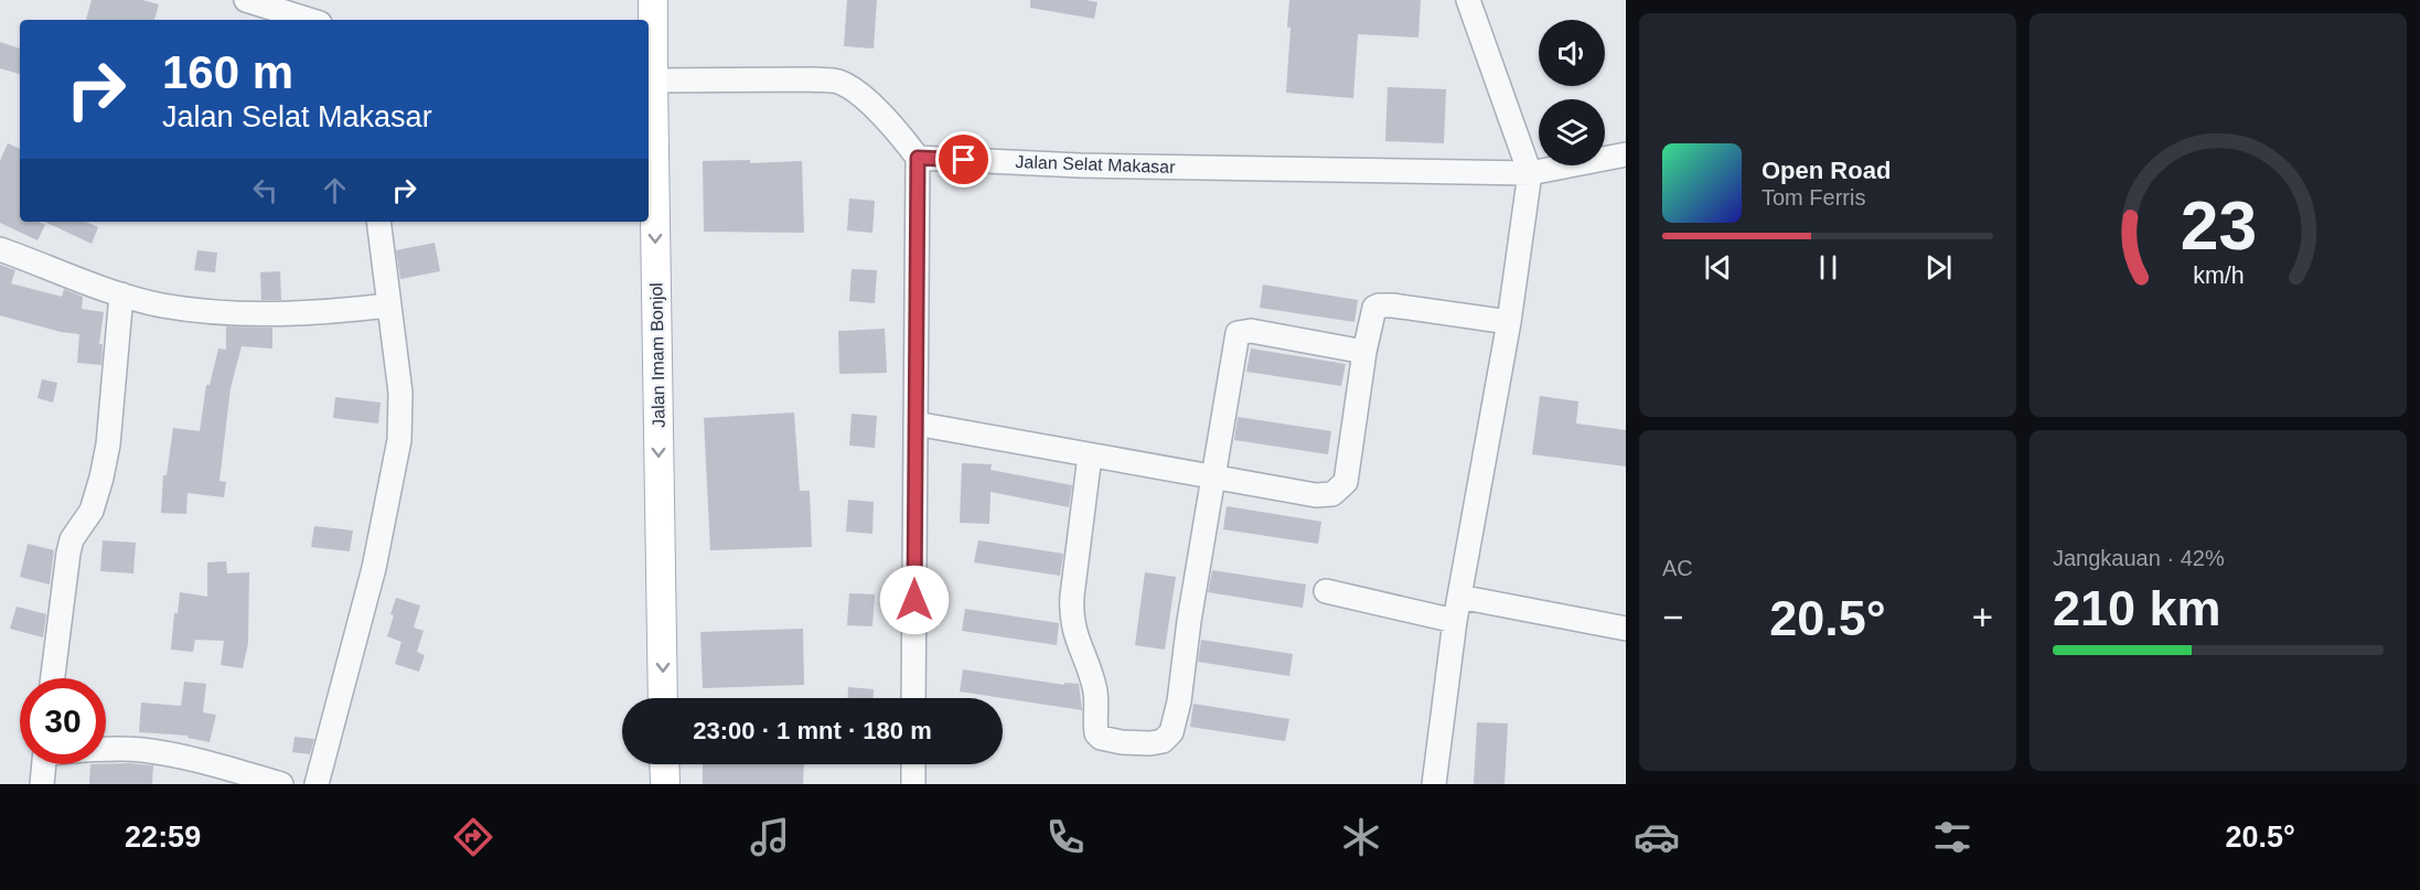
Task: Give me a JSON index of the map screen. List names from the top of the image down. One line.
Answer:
{"streets":{"main road":["Jalan Imam Bonjol"],"street":["Jalan Selat Makasar"]},"one_way":["Jalan Imam Bonjol"],"page":{"turn":["160 m","Jalan Selat Makasar"],"song":["Open Road","Tom Ferris"],"tile":["AC",["Jangkauan · 42%","210 km"]],"heat":["−","20.5°","+"],"limit":"30","trip":"23:00 · 1 mnt · 180 m","tabs":["22:59","20.5°"],"gauge":["23","km/h"]}}
